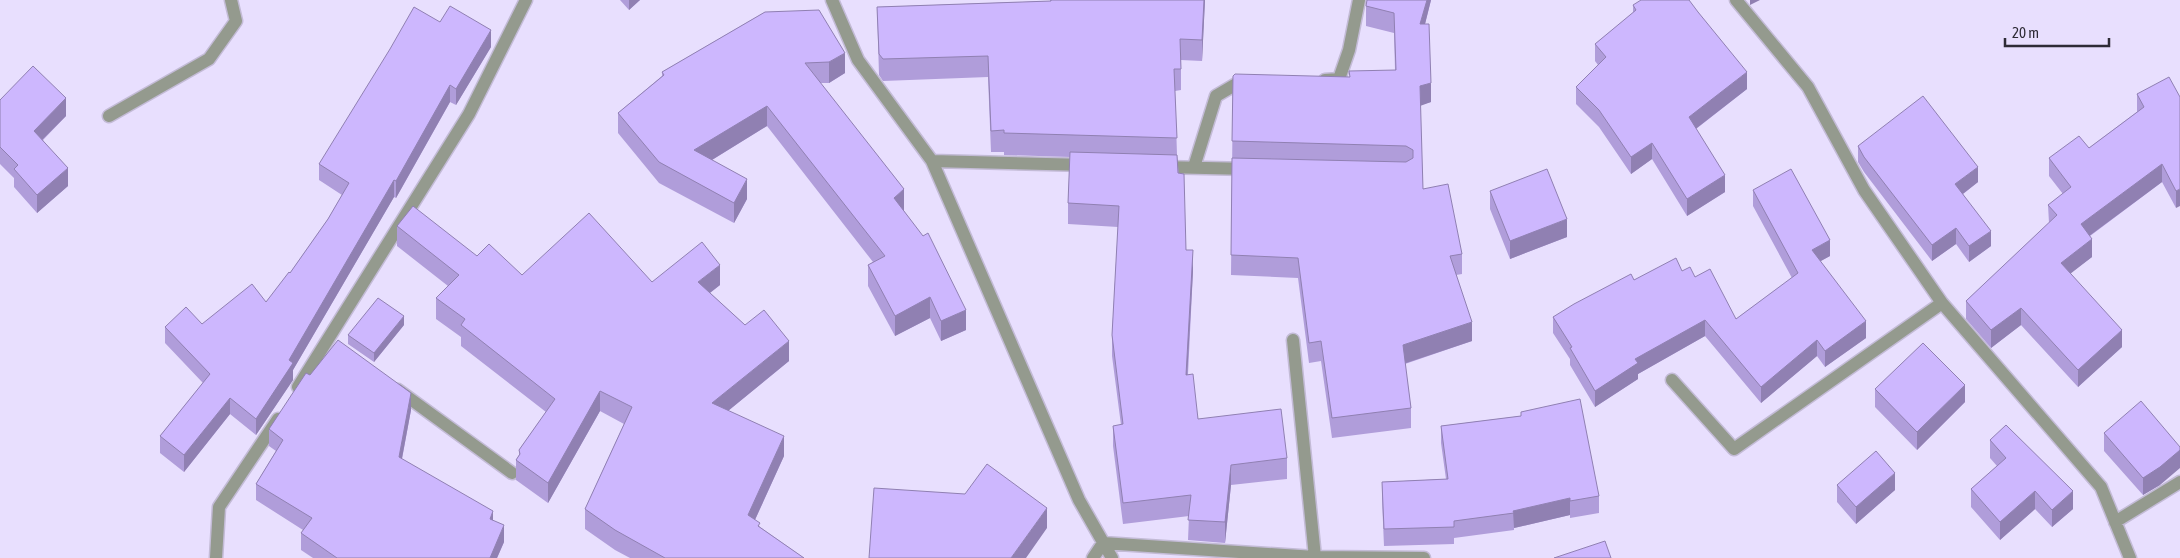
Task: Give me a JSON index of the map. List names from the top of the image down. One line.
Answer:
{"scale_bar":"20 m"}
